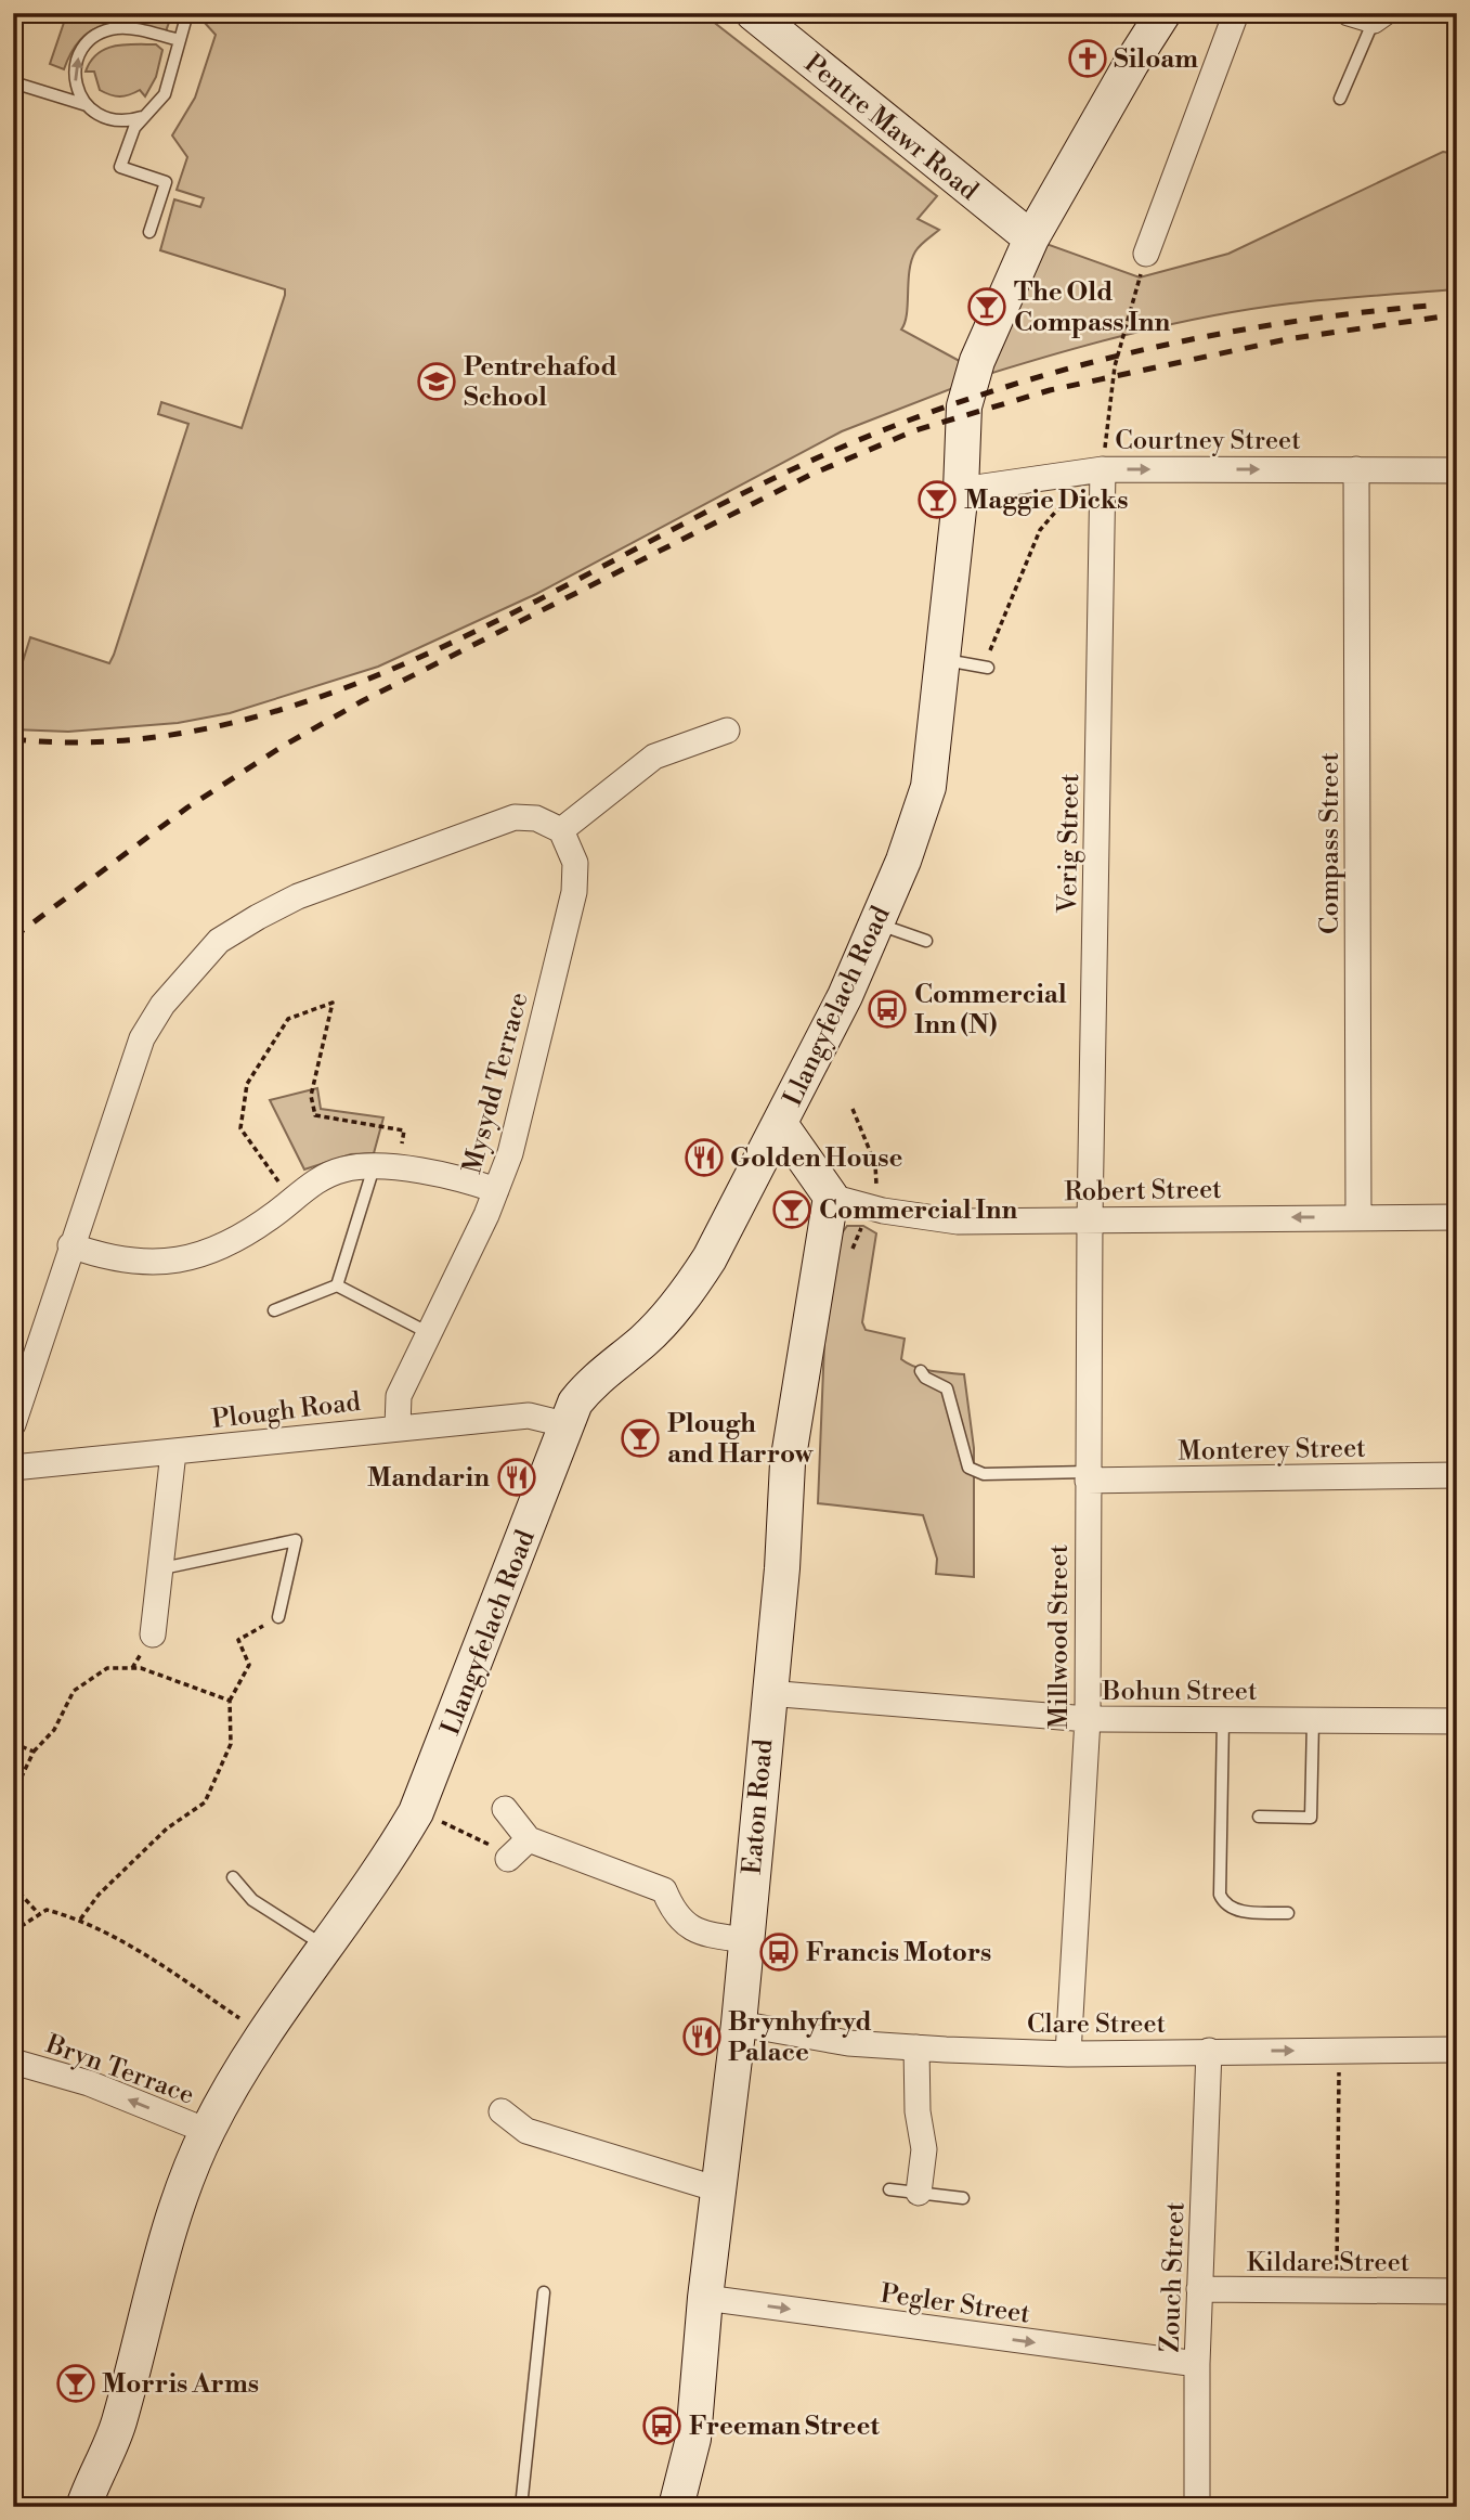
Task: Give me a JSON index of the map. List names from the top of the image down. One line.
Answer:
{"streets":{"main road":["Pentre Mawr Road","Llangyfelach Road","Eaton Road"],"street":["Courtney Street","Verig Street","Compass Street","Mysydd Terrace","Robert Street","Plough Road","Monterey Street","Millwood Street","Bohun Street","Clare Street","Bryn Terrace","Kildare Street","Zouch Street","Pegler Street"]},"crossings":[["Pentre Mawr Road","Llangyfelach Road"],["Courtney Street","Verig Street"],["Courtney Street","Compass Street"],["Courtney Street","Llangyfelach Road"],["Verig Street","Robert Street"],["Verig Street","Millwood Street"],["Compass Street","Robert Street"],["Llangyfelach Road","Plough Road"],["Llangyfelach Road","Bryn Terrace"],["Mysydd Terrace","Plough Road"],["Robert Street","Millwood Street"],["Robert Street","Eaton Road"],["Monterey Street","Millwood Street"],["Millwood Street","Bohun Street"],["Millwood Street","Clare Street"],["Bohun Street","Eaton Road"],["Eaton Road","Clare Street"],["Eaton Road","Pegler Street"],["Clare Street","Zouch Street"],["Kildare Street","Zouch Street"],["Zouch Street","Pegler Street"]],"one_way":["Courtney Street","Robert Street","Bryn Terrace","Pegler Street"],"places":{"church":["Siloam"],"bar":["The Old Compass Inn","Maggie Dicks","Commercial Inn","Plough and Harrow","Morris Arms"],"school or university":["Pentrehafod School"],"bus stop":["Commercial Inn (N)","Francis Motors","Freeman Street"],"restaurant":["Golden House","Mandarin","Brynhyfryd Palace"]}}
